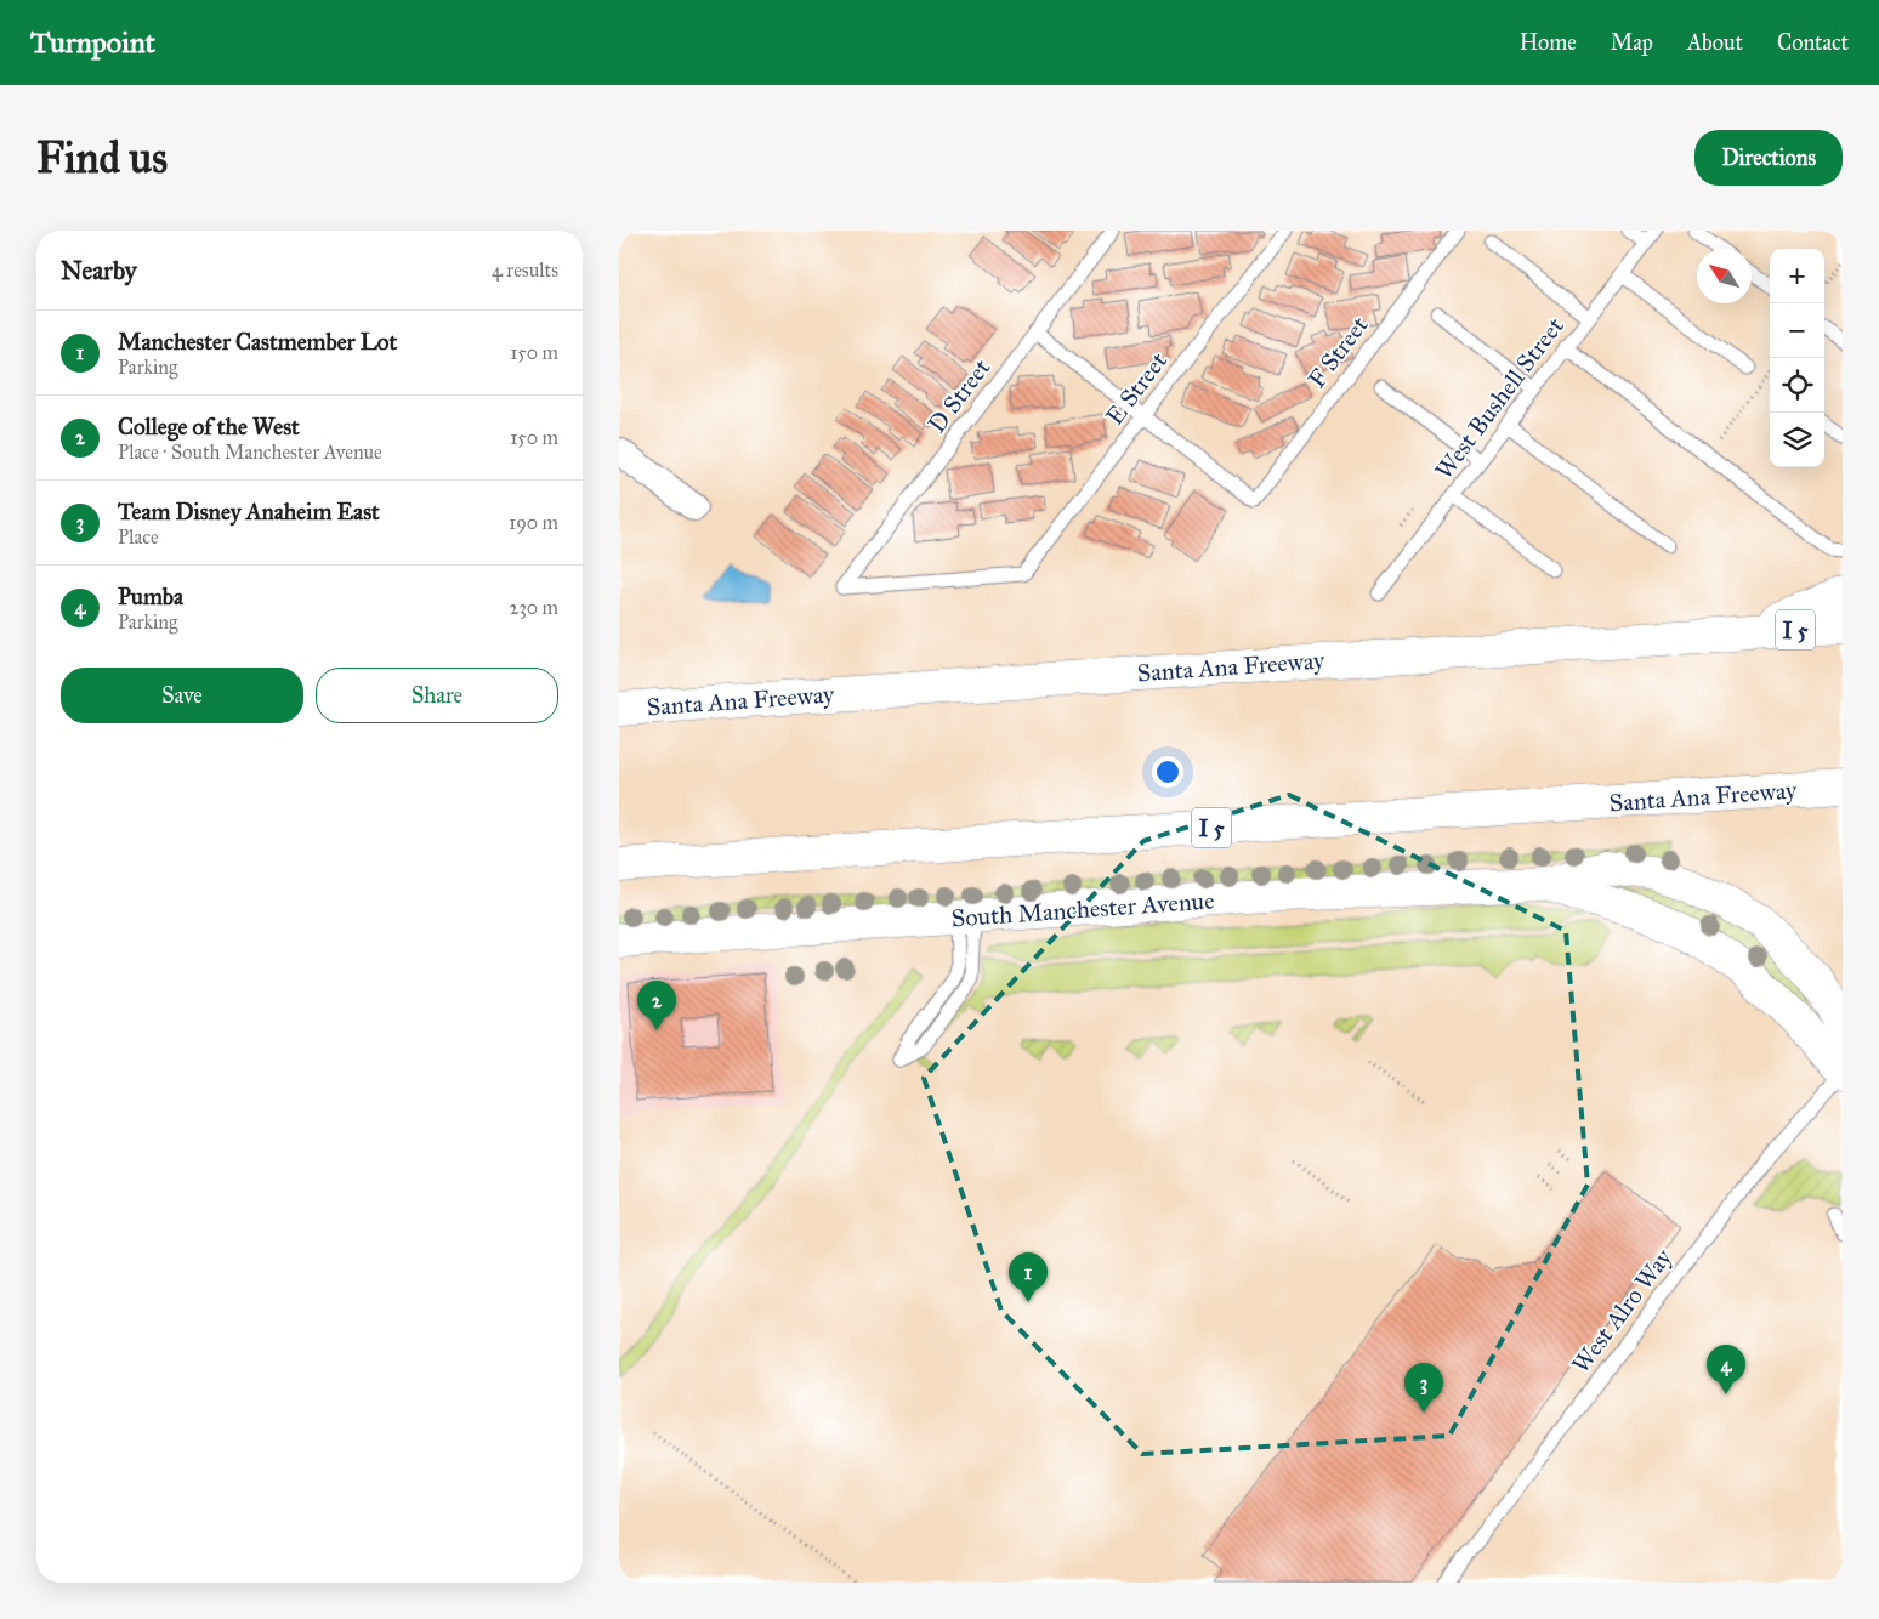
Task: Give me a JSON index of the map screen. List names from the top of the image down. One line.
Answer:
{"streets":{"main road":["I 5","Santa Ana Freeway","South Manchester Avenue"],"lane":["F Street","E Street","D Street","West Bushell Street","West Alro Way"]},"crossings":[["F Street","E Street"],["E Street","D Street"],["South Manchester Avenue","West Alro Way"]],"north":"top left","page":{"header":"Turnpoint","nav":["Home","Map","About","Contact"],"buttons":["Directions",["Save","Share"]],"title":"Find us","heading":["Nearby","4 results"],"map_buttons":["+","−"],"list":[{"mark":"1","name":"Manchester Castmember Lot","note":"Parking","value":"150 m"},{"mark":"2","name":"College of the West","note":"Place · South Manchester Avenue","value":"150 m"},{"mark":"3","name":"Team Disney Anaheim East","note":"Place","value":"190 m"},{"mark":"4","name":"Pumba","note":"Parking","value":"230 m"}],"pins":["2","1","4","3"]}}
